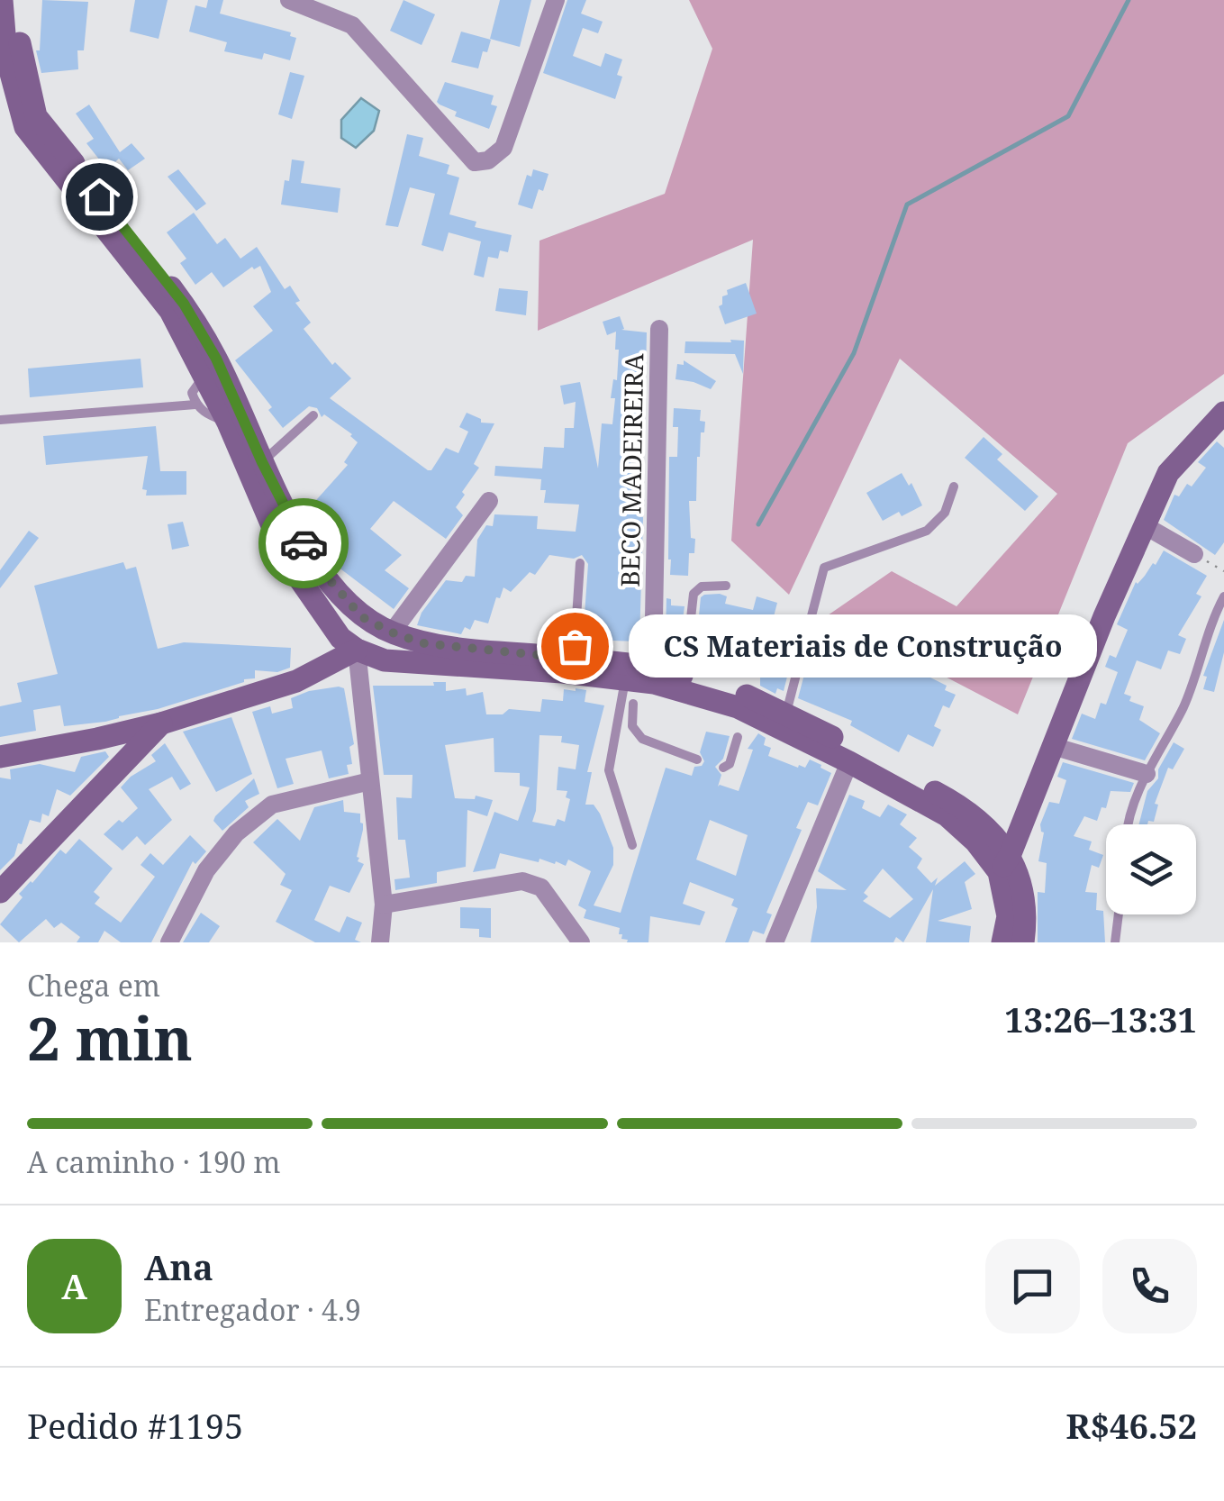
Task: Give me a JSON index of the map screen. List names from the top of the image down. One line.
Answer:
{"streets":{"street":["BECO MADEIREIRA"]},"places":["CS Materiais de Construção"],"page":{"bubble":"CS Materiais de Construção","heading":["2 min","Chega em","13:26–13:31"],"panel":["Ana","Entregador · 4.9","Pedido #1195","R$46.52"],"bar":"A caminho · 190 m","round":"A"}}
